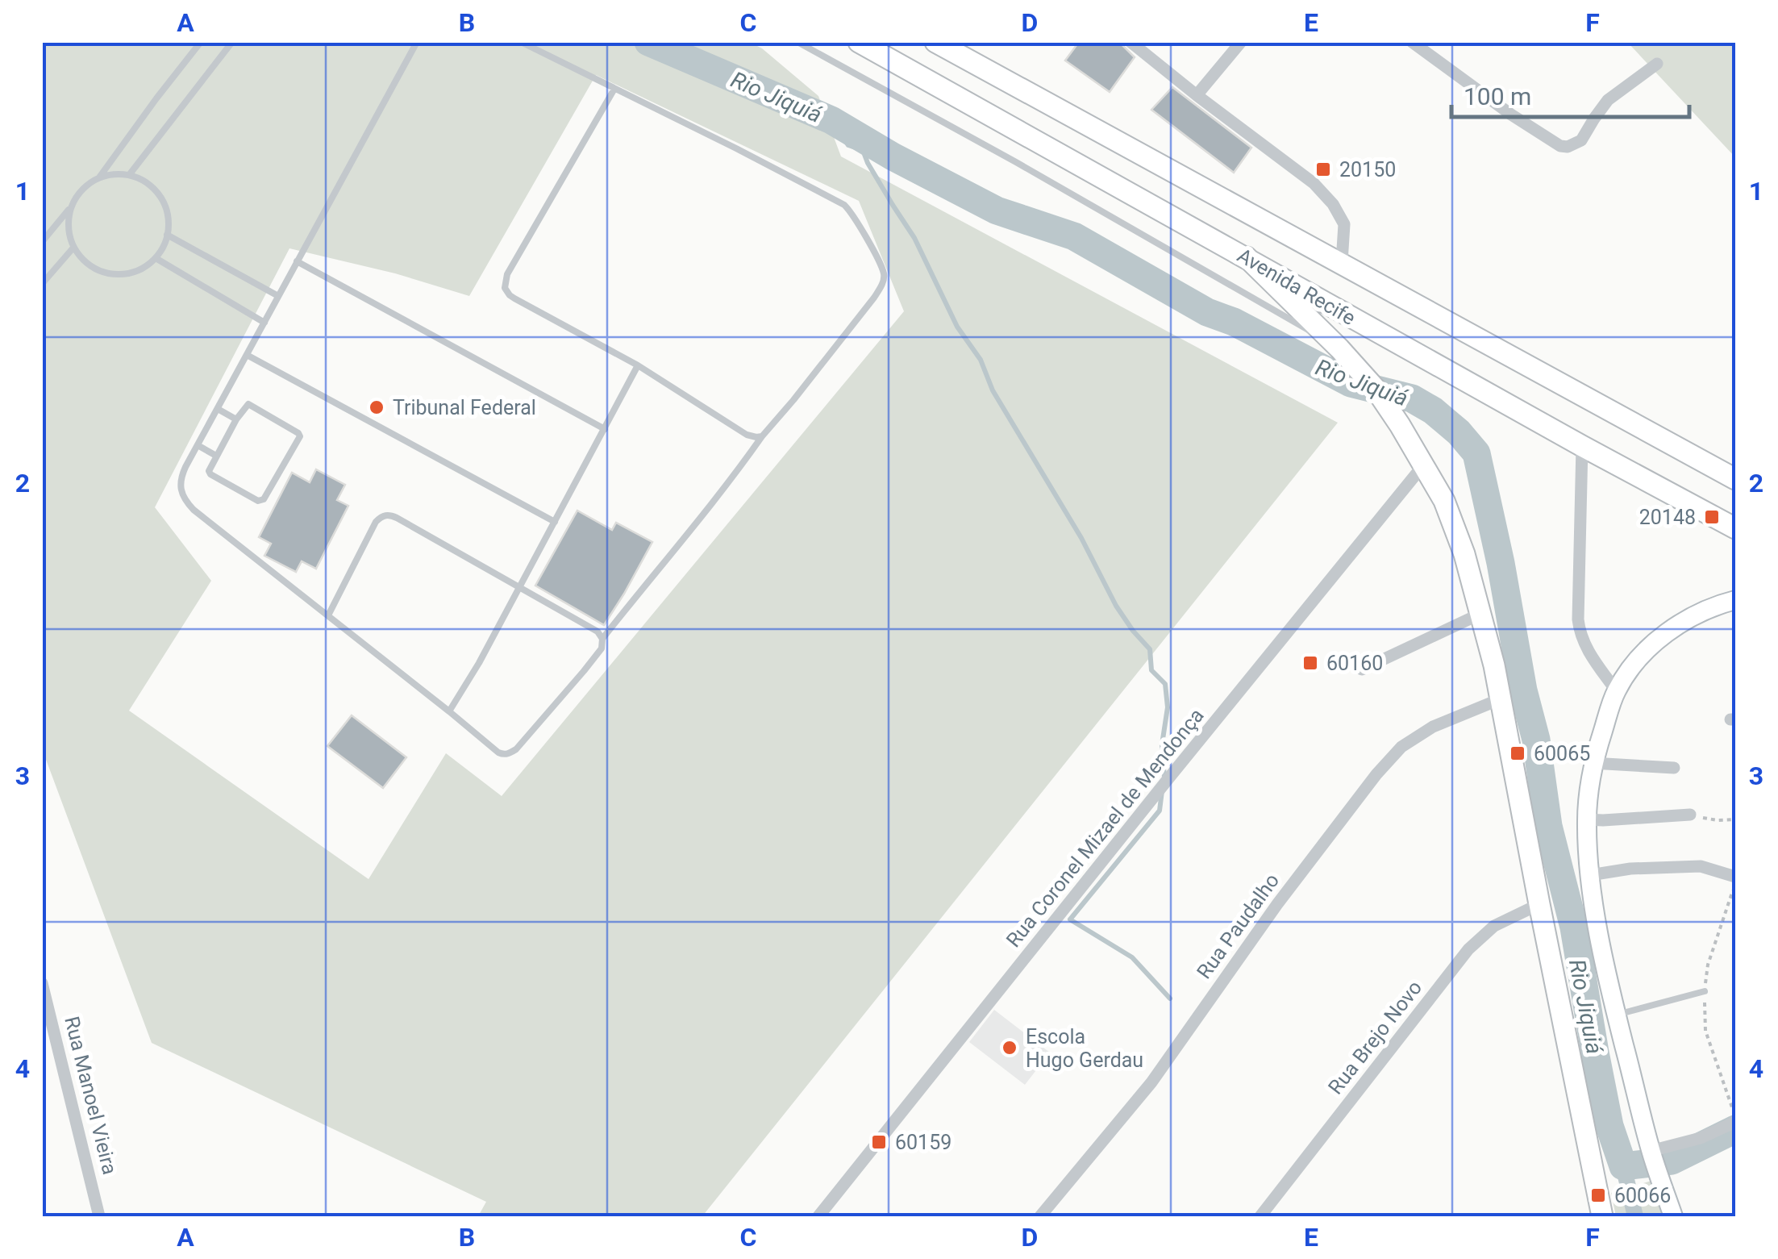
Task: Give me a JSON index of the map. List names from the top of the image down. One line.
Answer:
{"streets":{"main road":["Avenida Recife"],"street":["Rua Coronel Mizael de Mendonça","Rua Paudalho","Rua Brejo Novo","Rua Manoel Vieira"]},"water":["Rio Jiquiá"],"places":{"transit":["20150","20148","60160","60065","60159","60066"],"other":["Tribunal Federal","Escola Hugo Gerdau"]},"scale_bar":"100 m","grid":{"columns":["A","B","C","D","E","F"],"rows":["1","2","3","4"]}}
